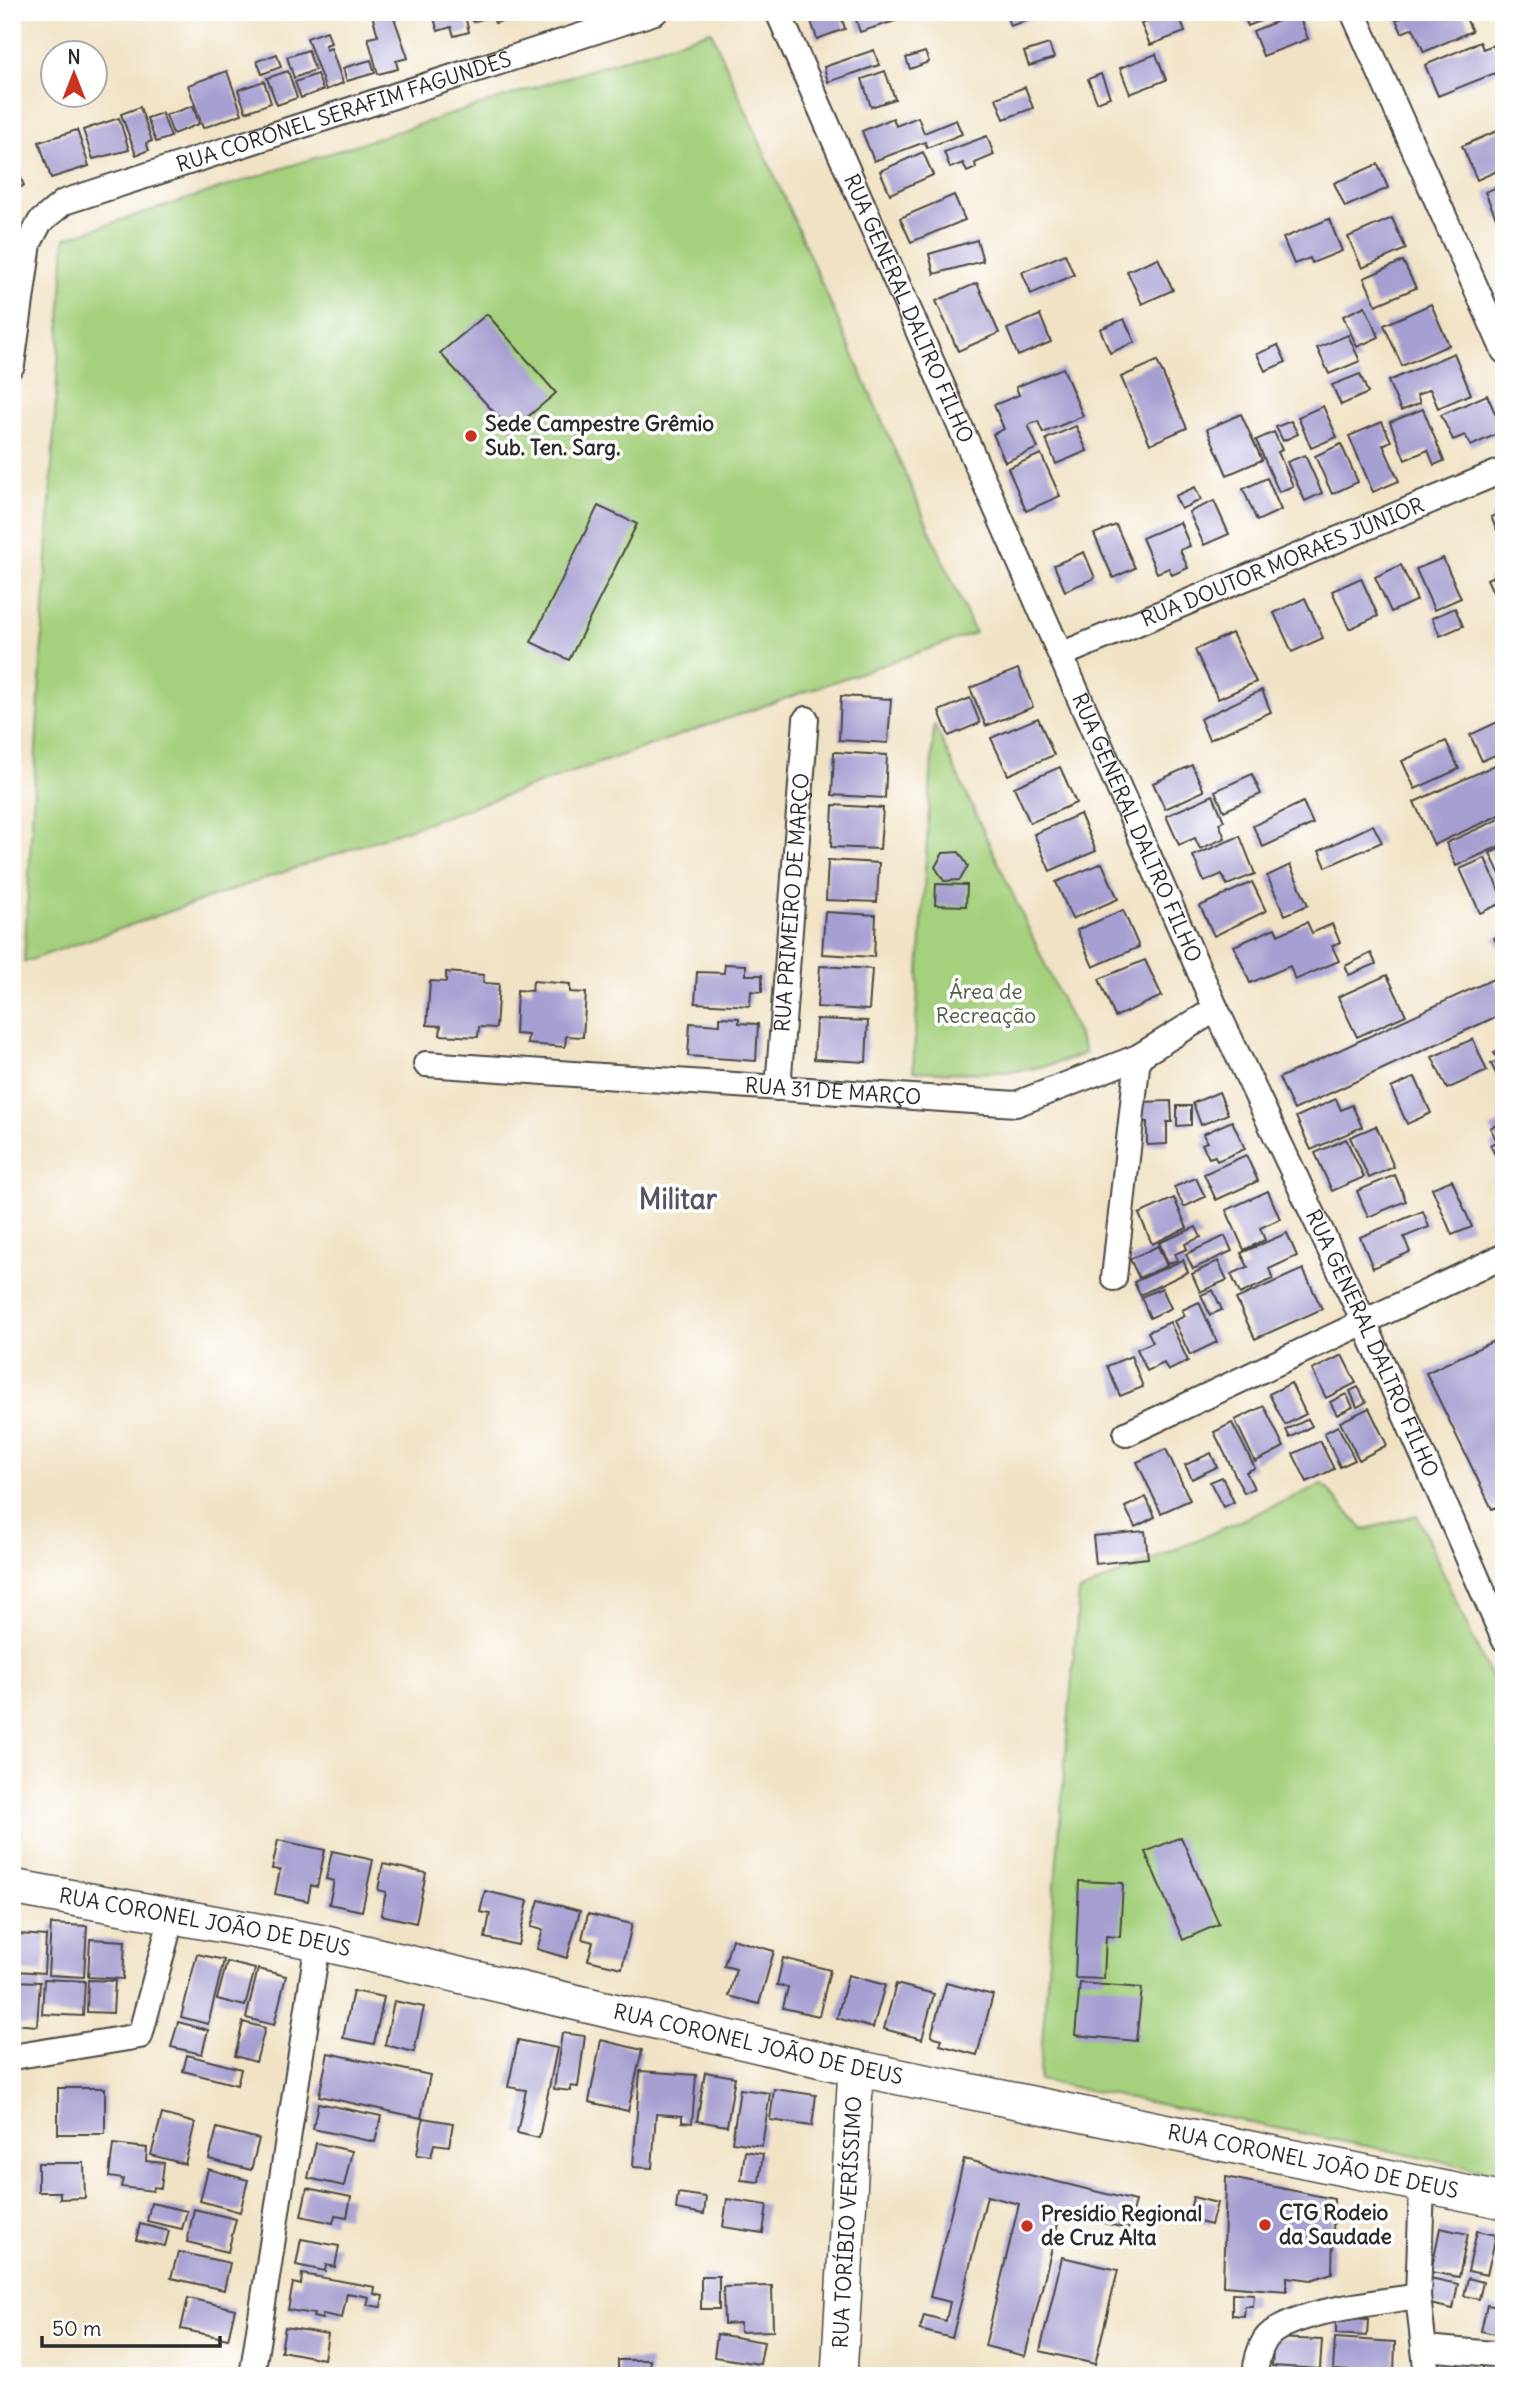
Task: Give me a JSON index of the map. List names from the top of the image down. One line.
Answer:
{"streets":{"street":["RUA CORONEL SERAFIM FAGUNDES","RUA GENERAL DALTRO FILHO","RUA DOUTOR MORAES JÚNIOR","RUA PRIMEIRO DE MARÇO","RUA 31 DE MARÇO","RUA CORONEL JOÃO DE DEUS","RUA TORÍBIO VERÍSSIMO"]},"crossings":[["RUA GENERAL DALTRO FILHO","RUA DOUTOR MORAES JÚNIOR"],["RUA GENERAL DALTRO FILHO","RUA 31 DE MARÇO"],["RUA PRIMEIRO DE MARÇO","RUA 31 DE MARÇO"],["RUA CORONEL JOÃO DE DEUS","RUA TORÍBIO VERÍSSIMO"]],"districts":["Militar"],"parks":["Área de Recreação"],"places":["Sede Campestre Grêmio Sub. Ten. Sarg.","CTG Rodeio da Saudade","Presídio Regional de Cruz Alta"],"scale_bar":"50 m","north":"top"}
